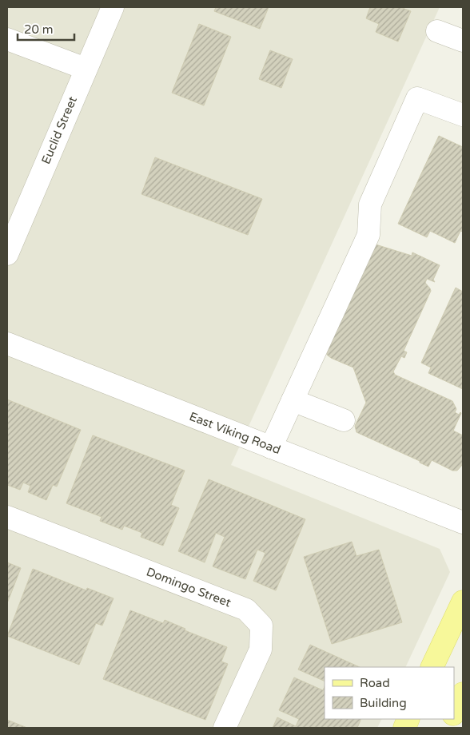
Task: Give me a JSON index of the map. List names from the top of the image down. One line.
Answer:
{"streets":{"street":["Euclid Street","East Viking Road","Domingo Street"]},"legend":["Road","Building"],"scale_bar":"20 m"}
